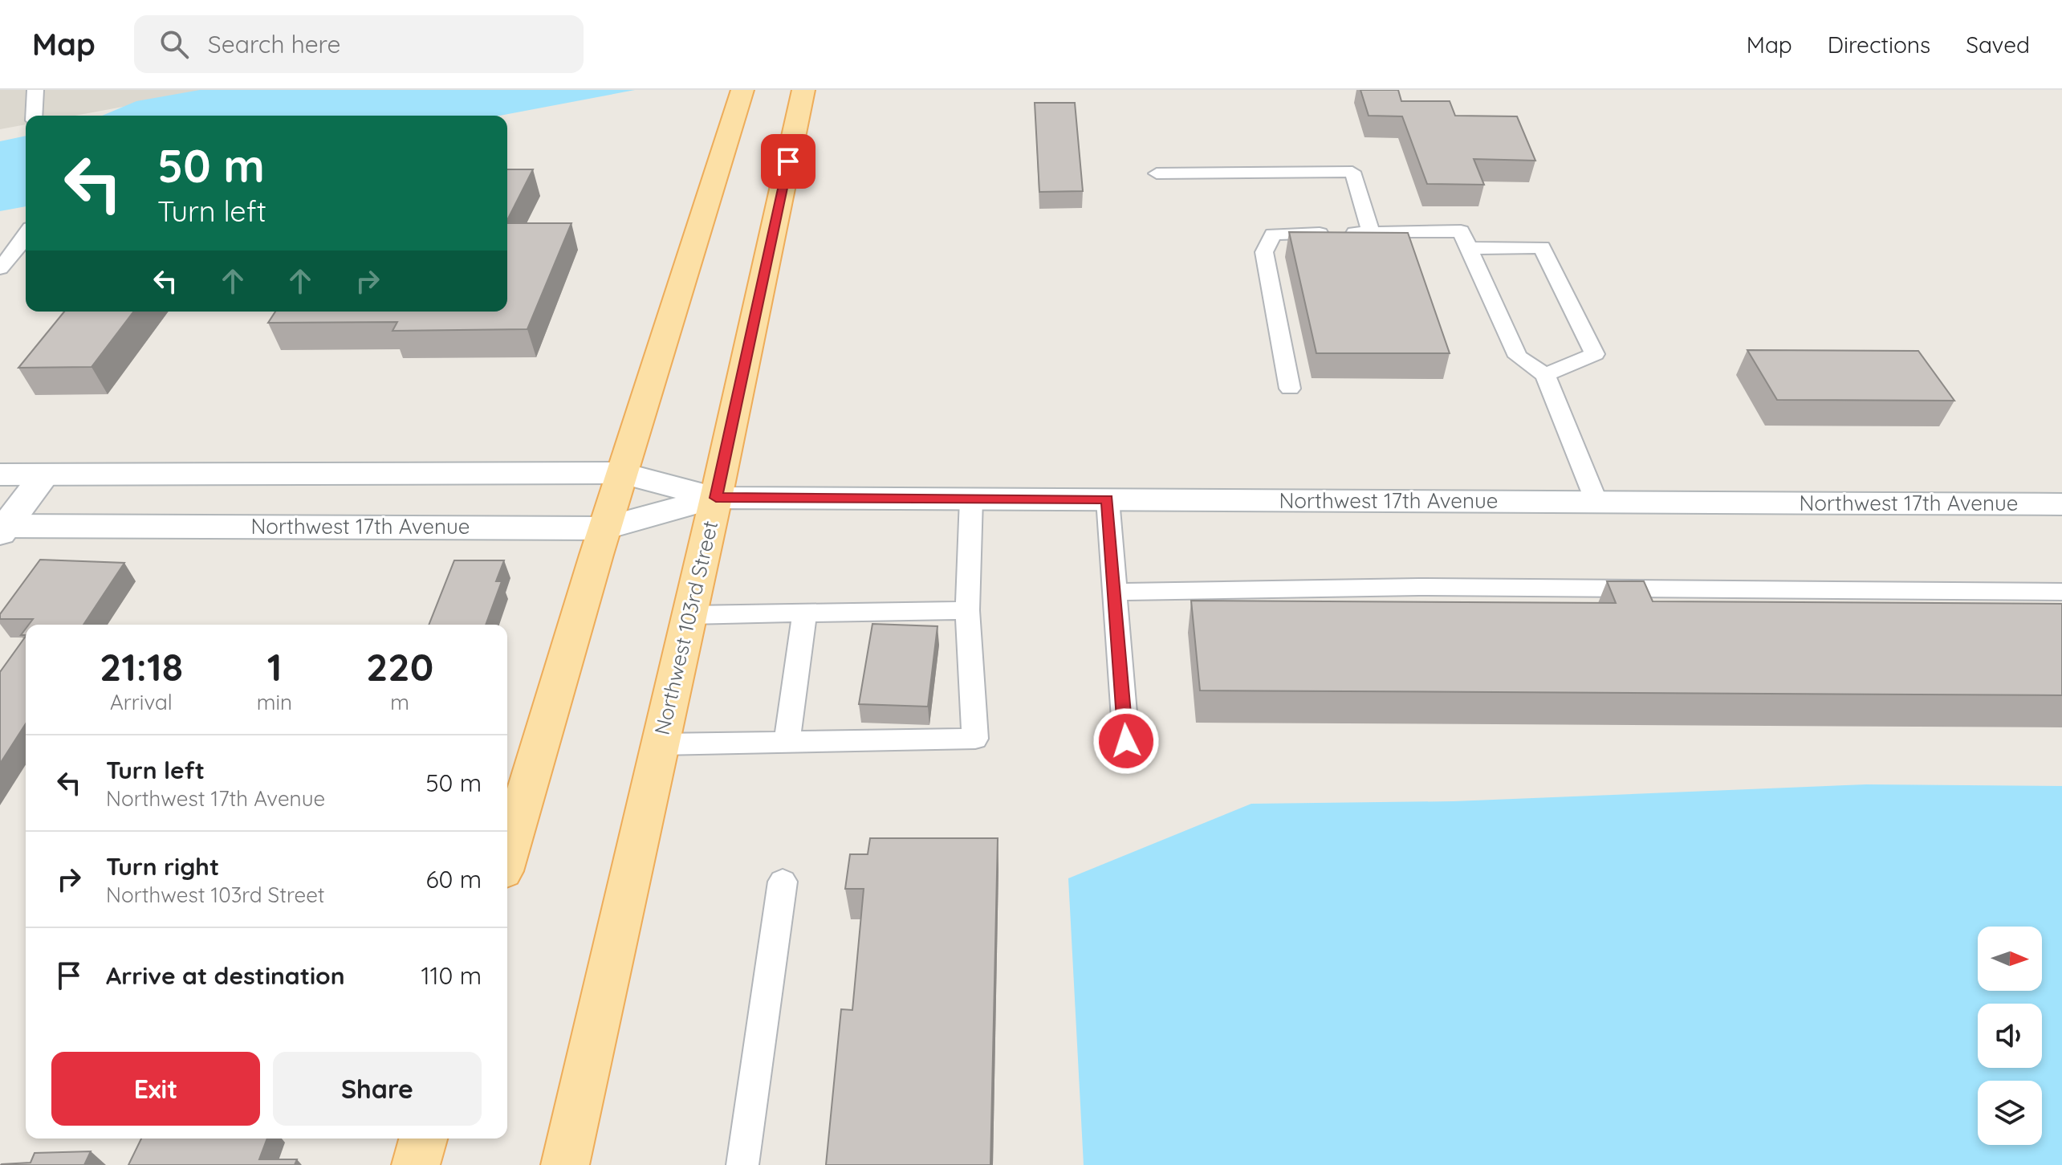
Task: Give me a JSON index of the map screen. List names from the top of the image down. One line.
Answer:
{"streets":{"main road":["Northwest 17th Avenue","Northwest 103rd Street"]},"crossings":[["Northwest 17th Avenue","Northwest 103rd Street"]],"north":"right","page":{"header":"Map","search":"Search here","nav":["Map","Directions","Saved"],"turn":["50 m","Turn left"],"eta":["21:18","Arrival","1","min","220","m"],"list":[{"name":"Turn left","note":"Northwest 17th Avenue","value":"50 m"},{"name":"Turn right","note":"Northwest 103rd Street","value":"60 m"},{"name":"Arrive at destination","value":"110 m"}],"buttons":["Exit","Share"]}}
